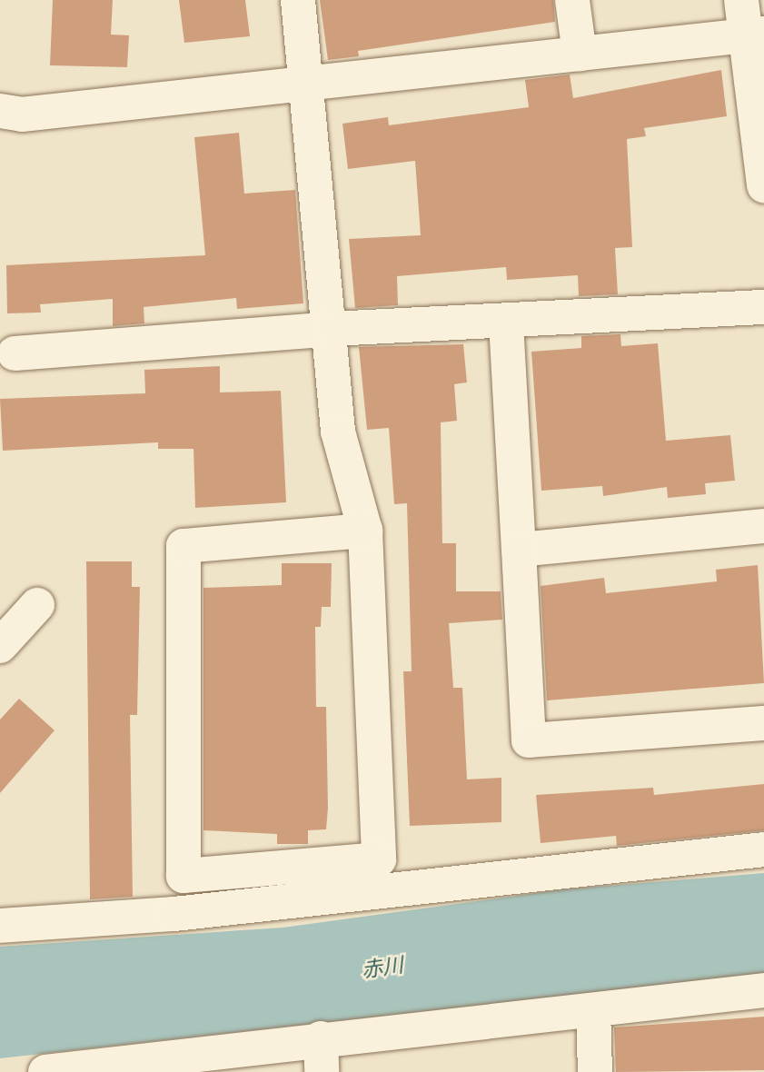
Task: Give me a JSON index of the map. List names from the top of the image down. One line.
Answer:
{"water":["赤川"]}
